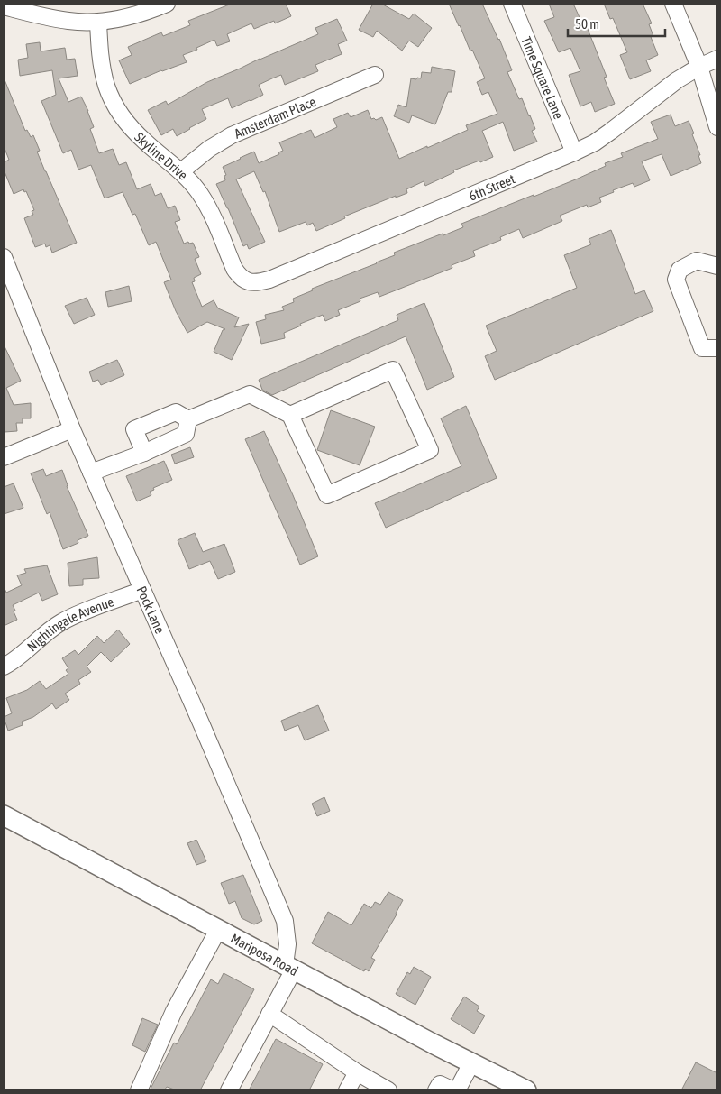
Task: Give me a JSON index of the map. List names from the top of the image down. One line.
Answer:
{"streets":{"main road":["Mariposa Road"],"street":["Time Square Lane","Amsterdam Place","Skyline Drive","6th Street","Pock Lane","Nightingale Avenue"]},"crossings":[["Time Square Lane","6th Street"],["Amsterdam Place","Skyline Drive"],["Skyline Drive","6th Street"],["Pock Lane","Nightingale Avenue"],["Pock Lane","Mariposa Road"]],"scale_bar":"50 m"}
